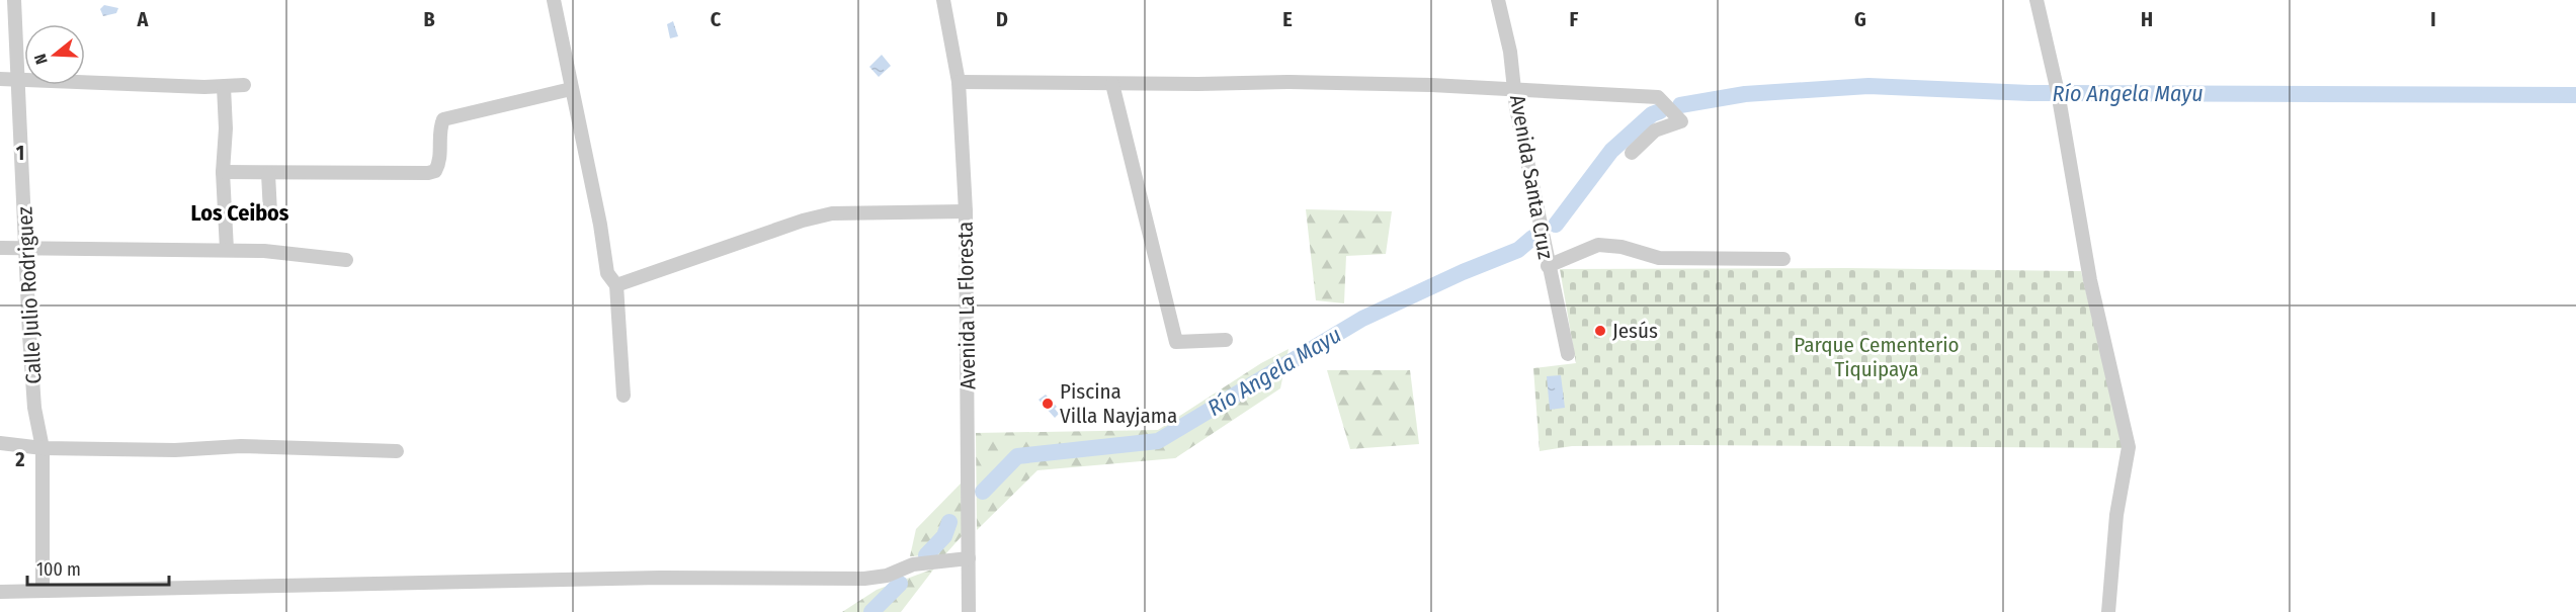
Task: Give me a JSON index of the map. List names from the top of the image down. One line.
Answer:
{"streets":{"street":["Avenida Santa Cruz","Calle Julio Rodriguez","Avenida La Floresta"]},"districts":["Los Ceibos"],"water":["Río Angela Mayu"],"parks":["Parque Cementerio Tiquipaya"],"places":["Jesús","Piscina Villa Nayjama"],"scale_bar":"100 m","north":"left","grid":{"columns":["A","B","C","D","E","F","G","H","I"],"rows":["1","2"]}}
